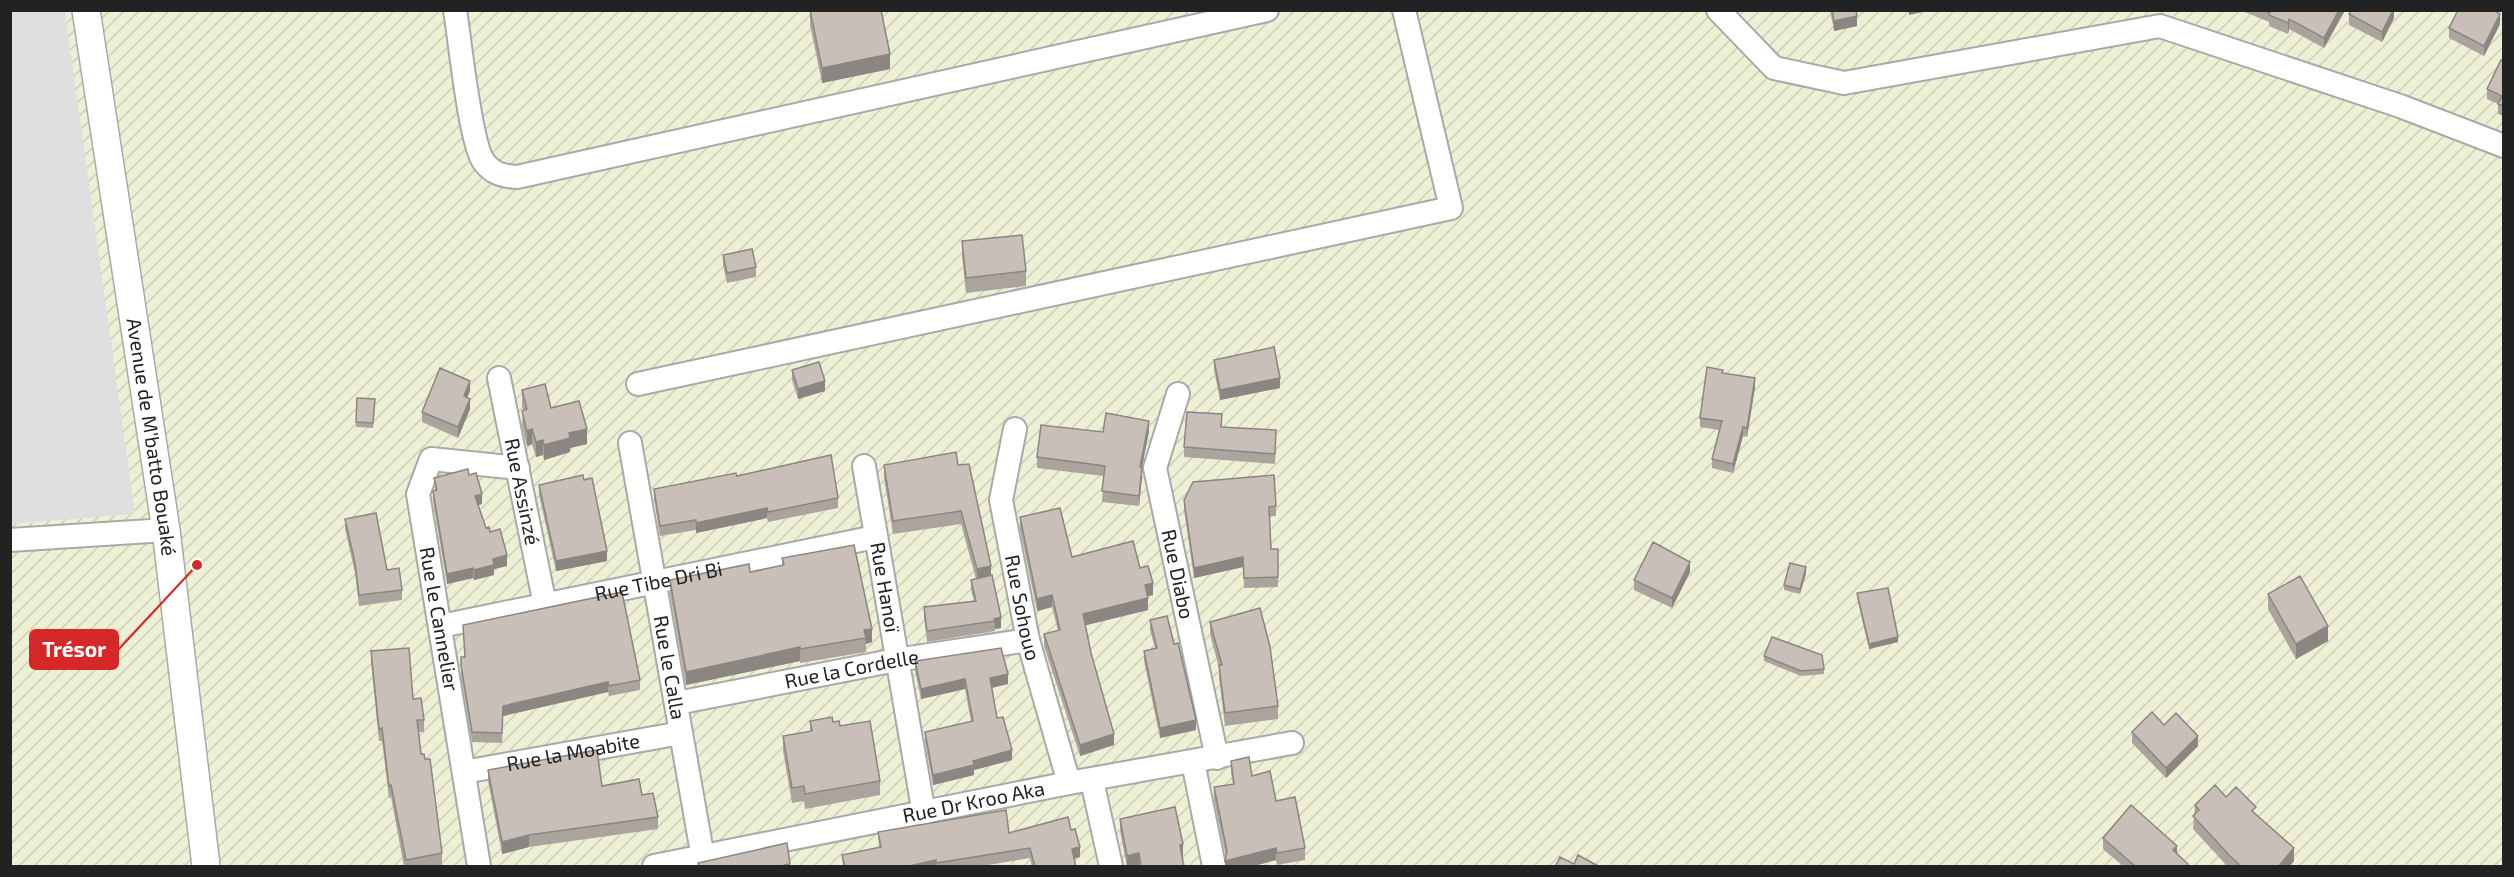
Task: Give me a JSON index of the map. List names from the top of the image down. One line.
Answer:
{"streets":{"street":["Avenue de M'batto Bouaké","Rue Assinzé","Rue Diabo","Rue Tibe Dri Bi","Rue Hanoï","Rue Sohouo","Rue le Cannelier","Rue le Calla","Rue la Cordelle","Rue la Moabite","Rue Dr Kroo Aka"]},"crossings":[["Rue Assinzé","Rue Tibe Dri Bi"],["Rue Assinzé","Rue le Cannelier"],["Rue Diabo","Rue Dr Kroo Aka"],["Rue Tibe Dri Bi","Rue Hanoï"],["Rue Tibe Dri Bi","Rue le Cannelier"],["Rue Tibe Dri Bi","Rue le Calla"],["Rue Hanoï","Rue la Cordelle"],["Rue Hanoï","Rue Dr Kroo Aka"],["Rue Sohouo","Rue la Cordelle"],["Rue Sohouo","Rue Dr Kroo Aka"],["Rue le Cannelier","Rue la Moabite"],["Rue le Calla","Rue la Cordelle"],["Rue le Calla","Rue la Moabite"],["Rue le Calla","Rue Dr Kroo Aka"]],"places":["Trésor"]}
